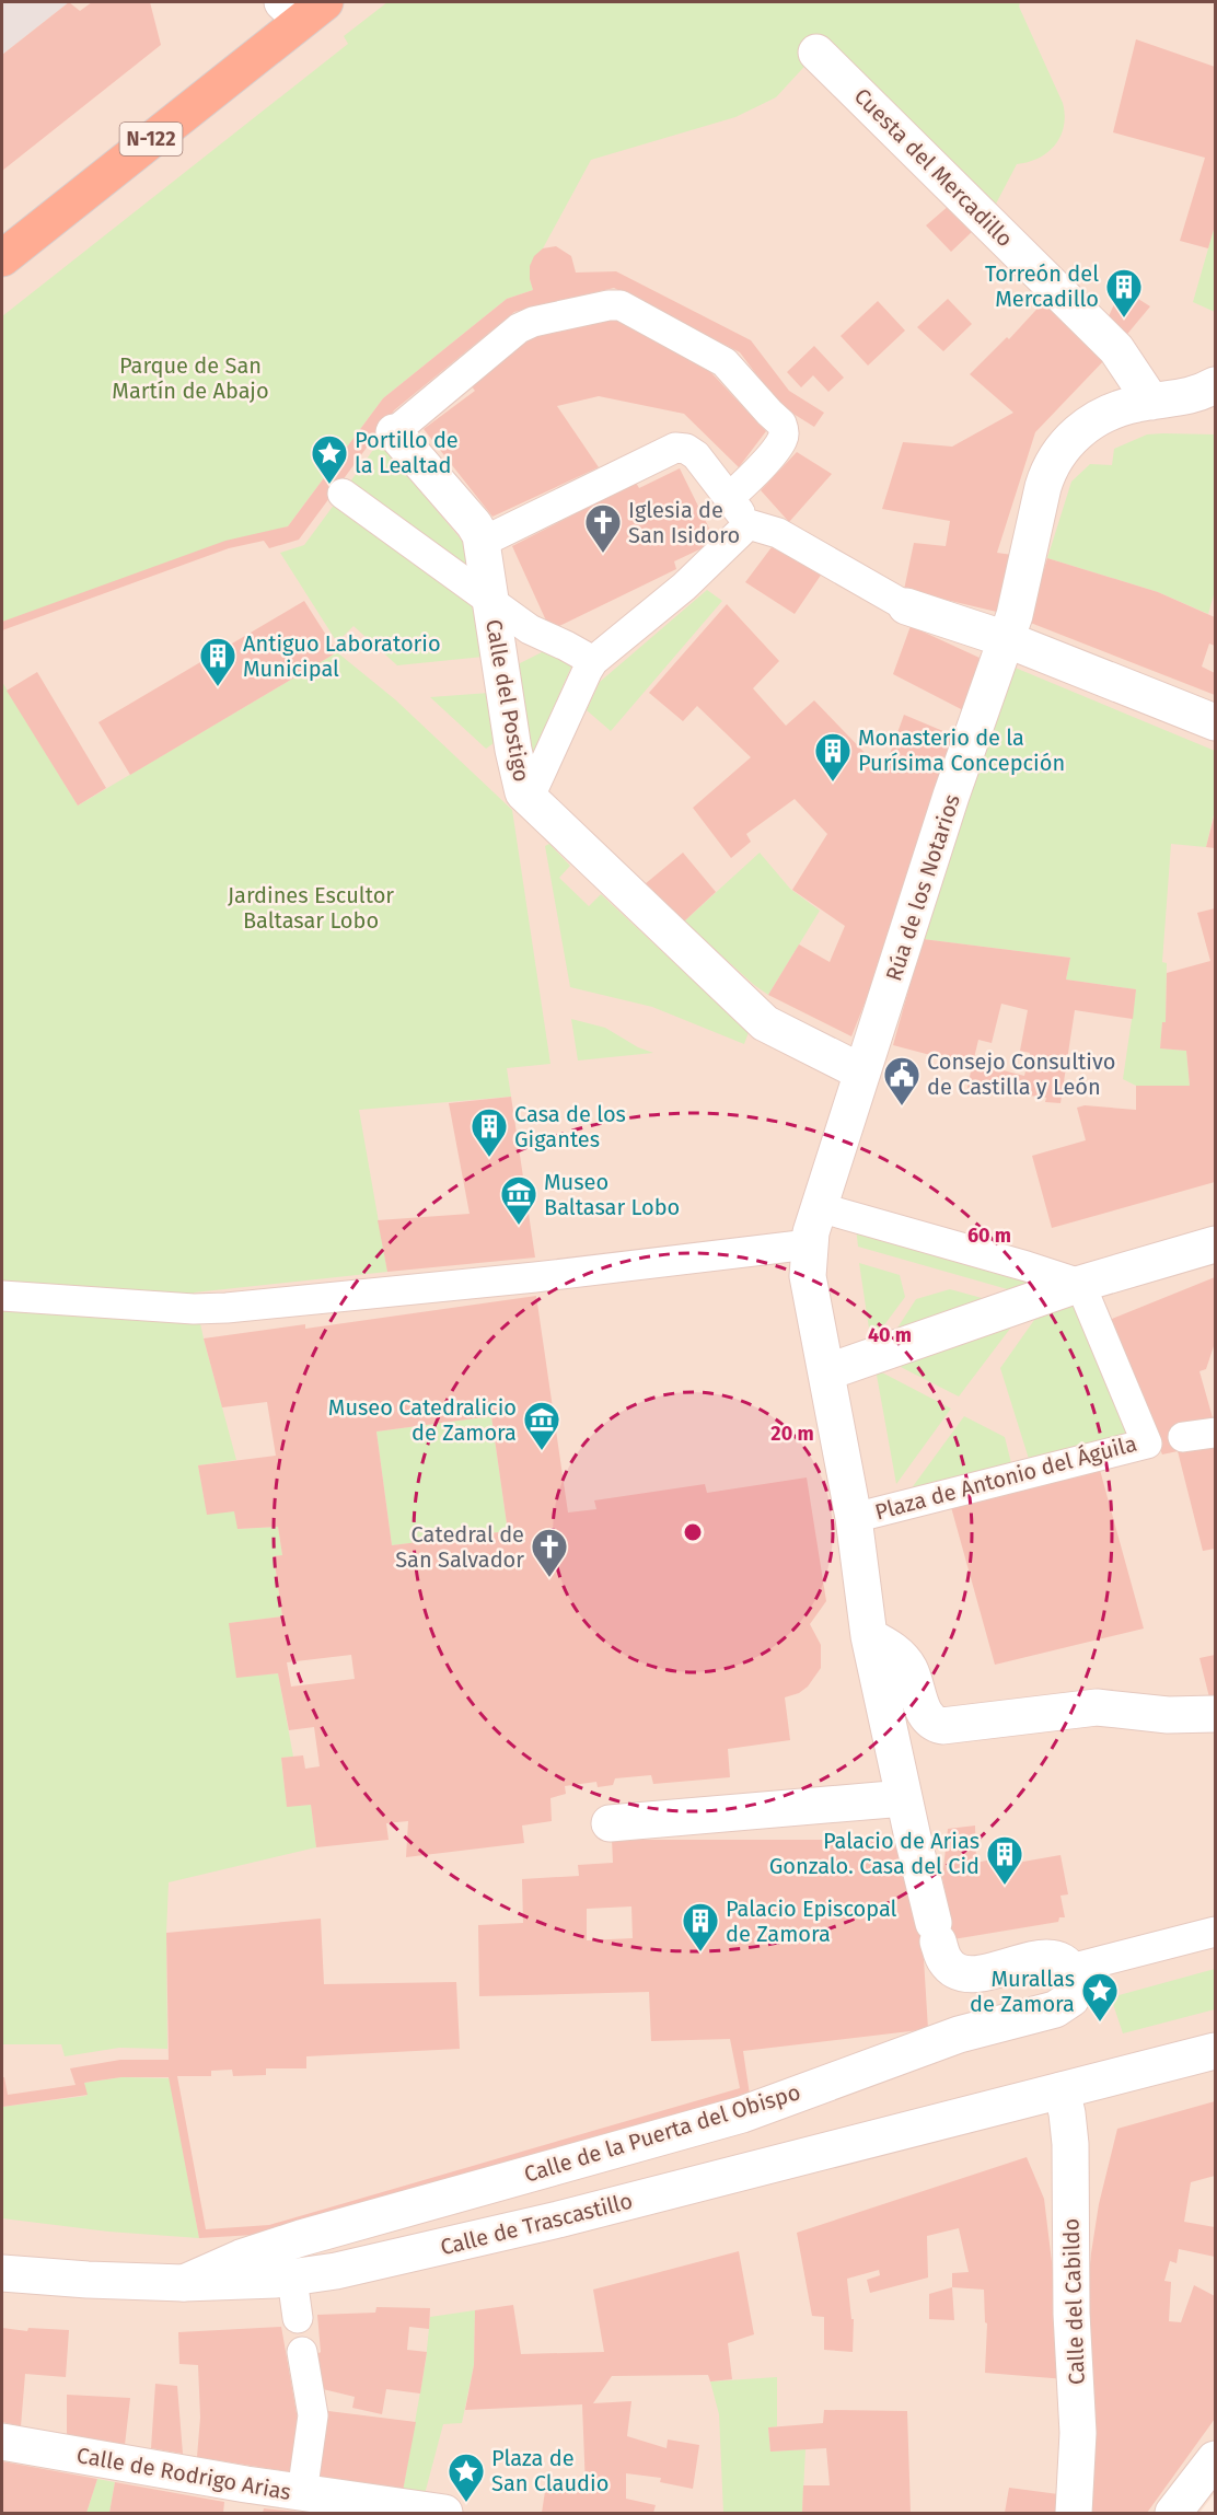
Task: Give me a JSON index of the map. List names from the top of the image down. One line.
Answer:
{"streets":{"highway":["N-122"],"street":["Cuesta del Mercadillo","Calle del Postigo","Rúa de los Notarios","Plaza de Antonio del Águila","Calle de la Puerta del Obispo","Calle de Trascastillo","Calle del Cabildo","Calle de Rodrigo Arias"]},"crossings":[["Cuesta del Mercadillo","Rúa de los Notarios"],["Calle del Postigo","Rúa de los Notarios"],["Rúa de los Notarios","Plaza de Antonio del Águila"],["Calle de la Puerta del Obispo","Calle de Trascastillo"],["Calle de Trascastillo","Calle del Cabildo"]],"parks":["Parque de San Martín de Abajo","Jardines Escultor Baltasar Lobo"],"places":{"building":["Torreón del Mercadillo","Antiguo Laboratorio Municipal","Monasterio de la Purísima Concepción","Casa de los Gigantes","Palacio de Arias Gonzalo. Casa del Cid","Palacio Episcopal de Zamora"],"place":["Portillo de la Lealtad","Murallas de Zamora","Plaza de San Claudio"],"church":["Iglesia de San Isidoro","Catedral de San Salvador"],"public building":["Consejo Consultivo de Castilla y León"],"museum":["Museo Baltasar Lobo","Museo Catedralicio de Zamora"]},"rings":["60 m","40 m","20 m"]}
